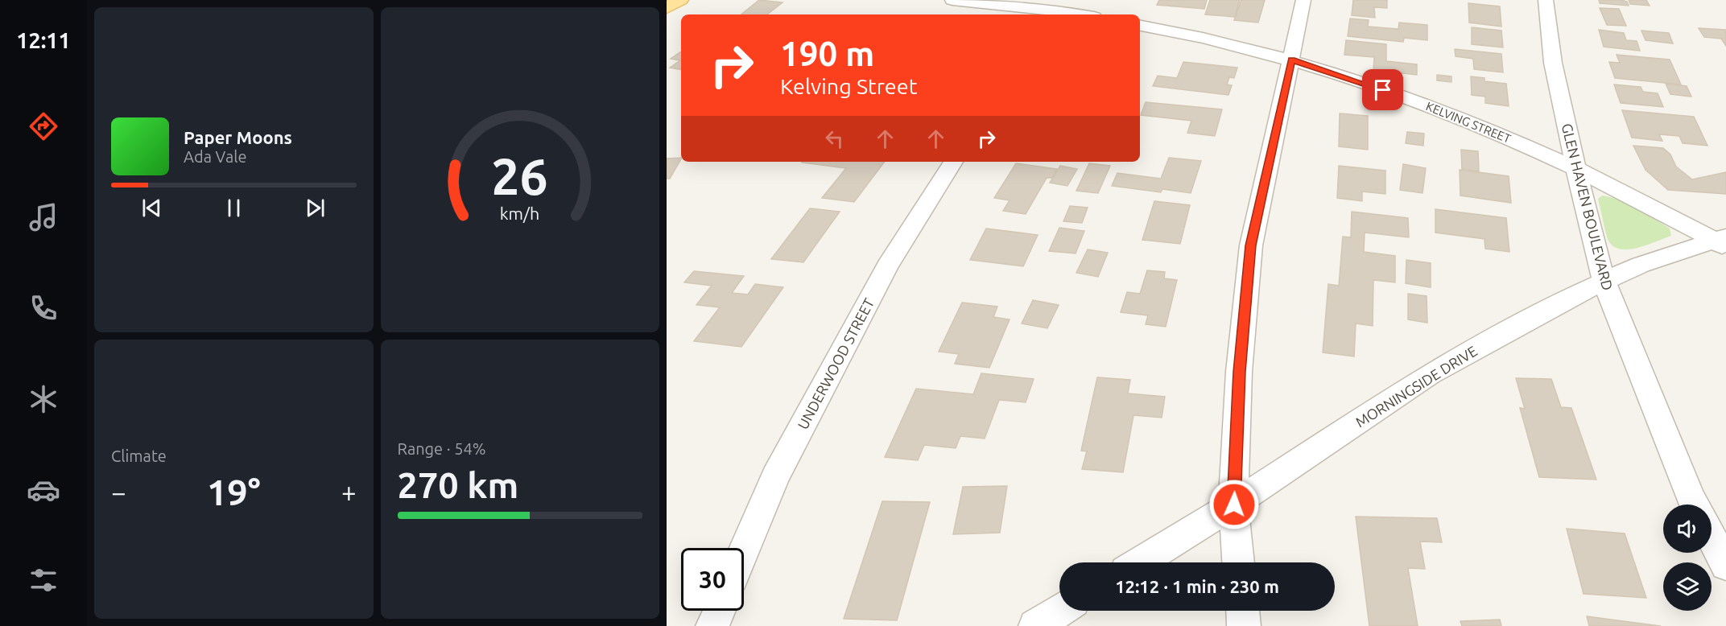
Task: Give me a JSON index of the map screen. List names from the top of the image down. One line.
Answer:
{"streets":{"street":["KELVING STREET","GLEN HAVEN BOULEVARD","UNDERWOOD STREET","MORNINGSIDE DRIVE"]},"crossings":[["KELVING STREET","GLEN HAVEN BOULEVARD"],["KELVING STREET","MORNINGSIDE DRIVE"],["GLEN HAVEN BOULEVARD","MORNINGSIDE DRIVE"]],"page":{"tabs":"12:11","turn":["190 m","Kelving Street"],"song":["Paper Moons","Ada Vale"],"tile":["Climate",["Range · 54%","270 km"]],"heat":["−","19°","+"],"limit":"30","trip":"12:12 · 1 min · 230 m","gauge":["26","km/h"]}}
